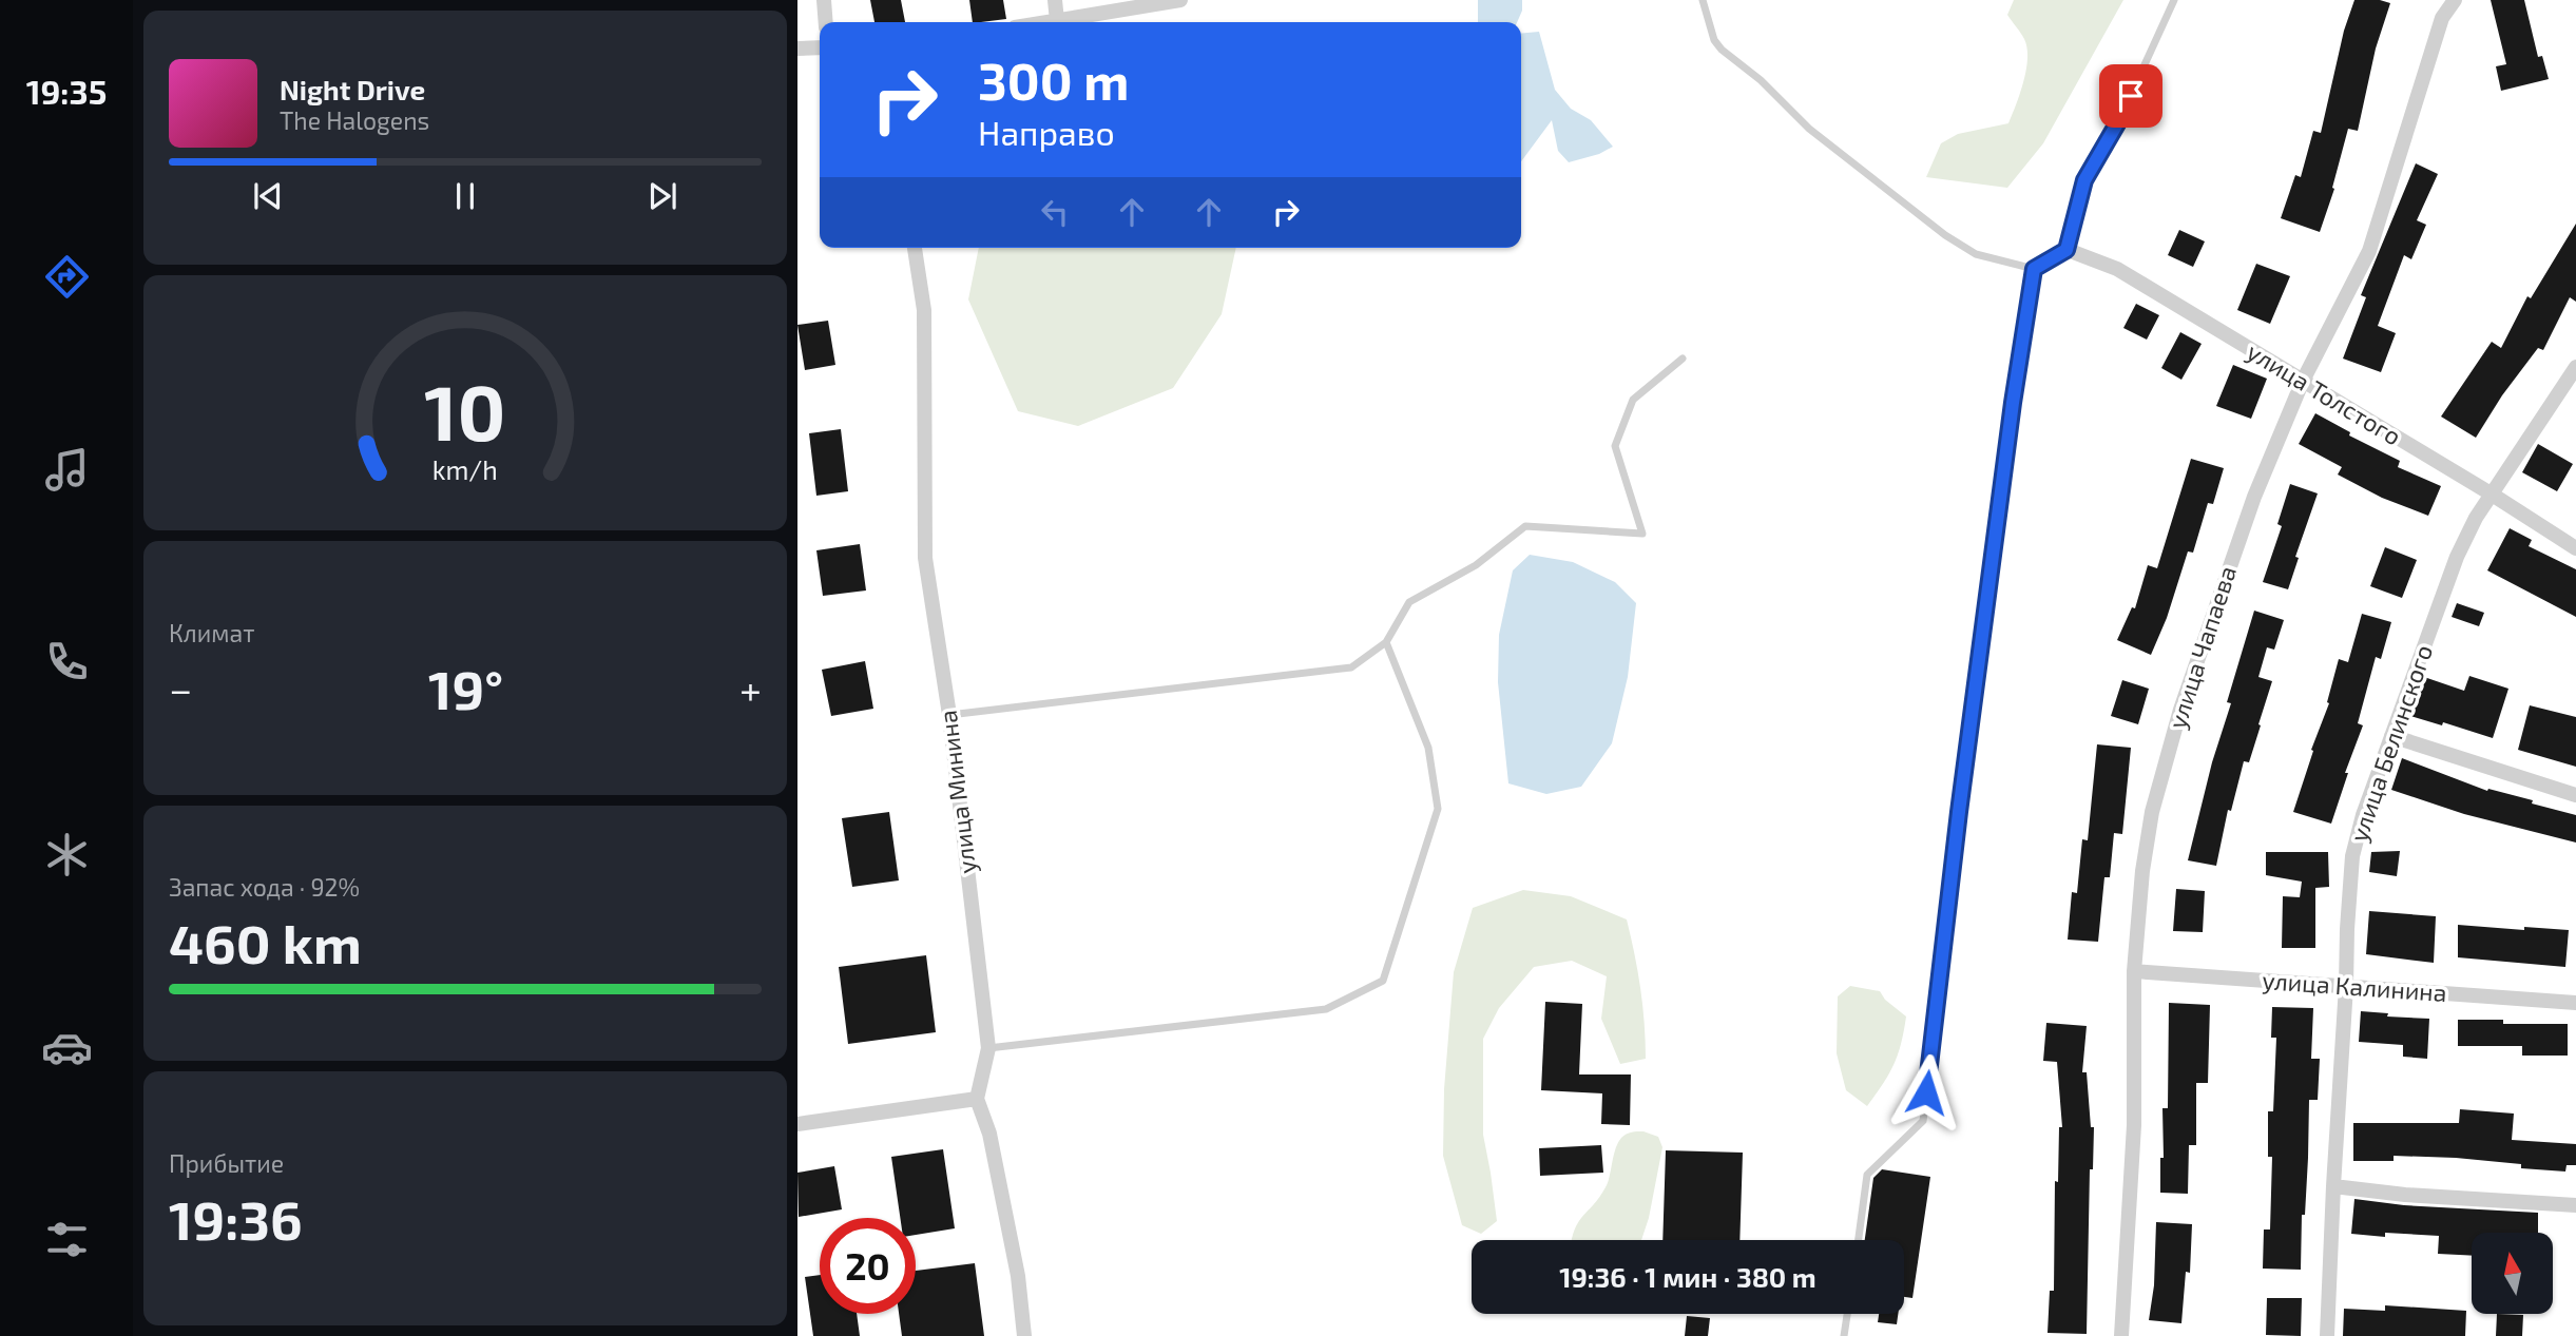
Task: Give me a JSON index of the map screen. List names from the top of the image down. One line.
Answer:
{"streets":{"street":["улица Толстого","улица Чапаева","улица Белинского","улица Минина","улица Калинина"]},"crossings":[["улица Толстого","улица Чапаева"],["улица Толстого","улица Белинского"],["улица Чапаева","улица Калинина"],["улица Белинского","улица Калинина"]],"north":"top","page":{"tabs":"19:35","turn":["300 m","Направо"],"song":["Night Drive","The Halogens"],"tile":["Климат",["Запас хода · 92%","460 km"],["Прибытие","19:36"]],"heat":["−","19°","+"],"limit":"20","trip":"19:36 · 1 мин · 380 m","gauge":["10","km/h"]}}
